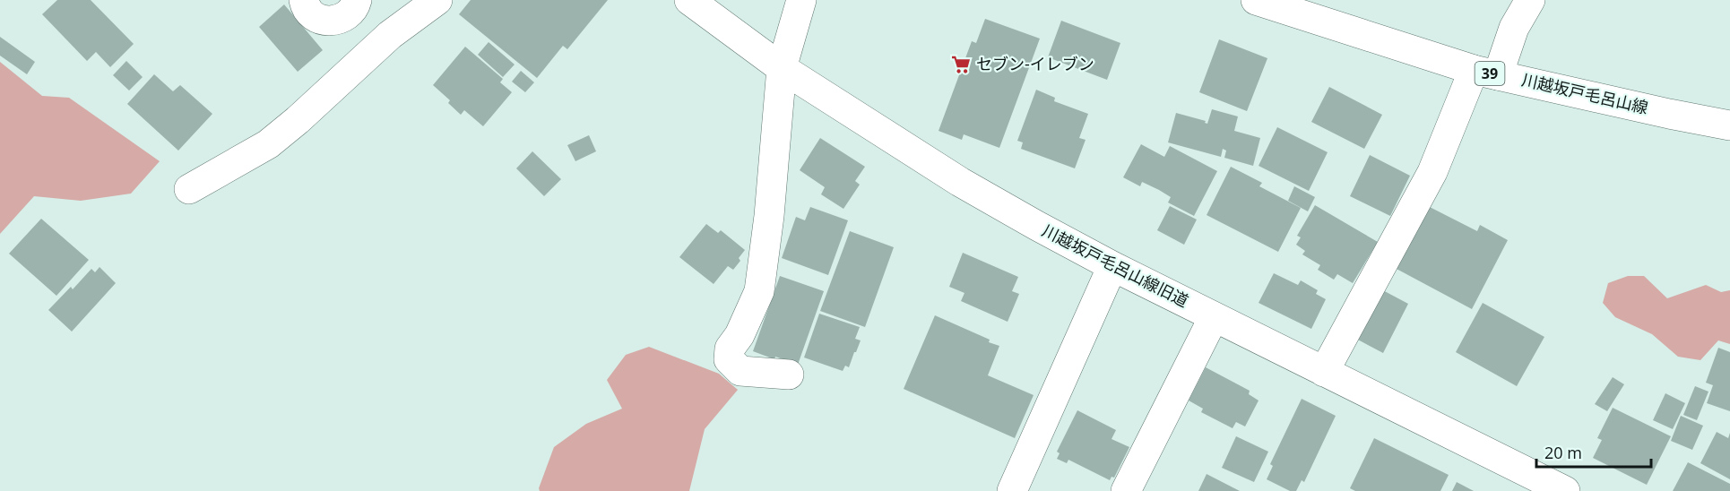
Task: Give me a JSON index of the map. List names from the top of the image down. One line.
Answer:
{"streets":{"street":["39","川越坂戸毛呂山線","川越坂戸毛呂山線旧道"]},"places":{"supermarket":["セブン-イレブン"]},"scale_bar":"20 m"}
